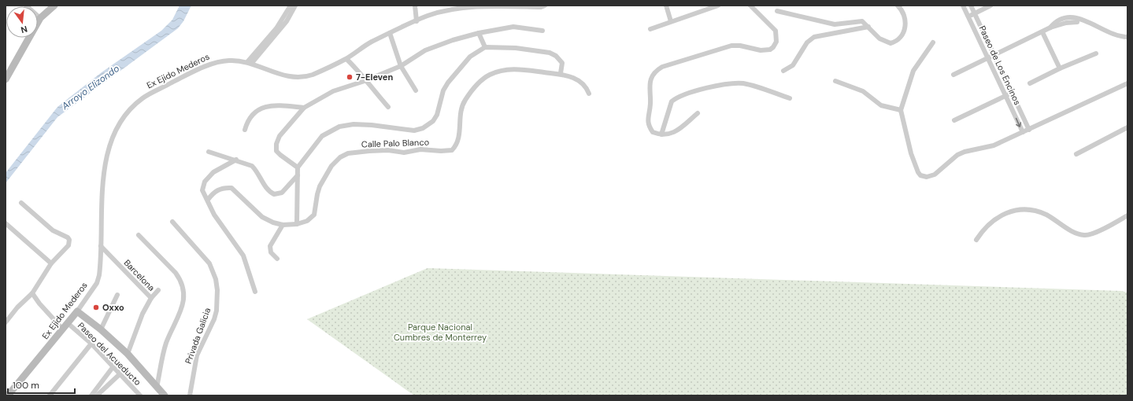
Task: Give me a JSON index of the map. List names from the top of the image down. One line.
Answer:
{"streets":{"street":["Paseo de Los Encinos","Ex Ejido Mederos","Calle Palo Blanco","Barcelona","Privada Galicia","Paseo del Acueducto"]},"crossings":[["Ex Ejido Mederos","Barcelona"],["Ex Ejido Mederos","Paseo del Acueducto"]],"water":["Arroyo Elizondo"],"parks":["Parque Nacional Cumbres de Monterrey"],"places":["7-Eleven","Oxxo"],"scale_bar":"100 m","north":"bottom"}
